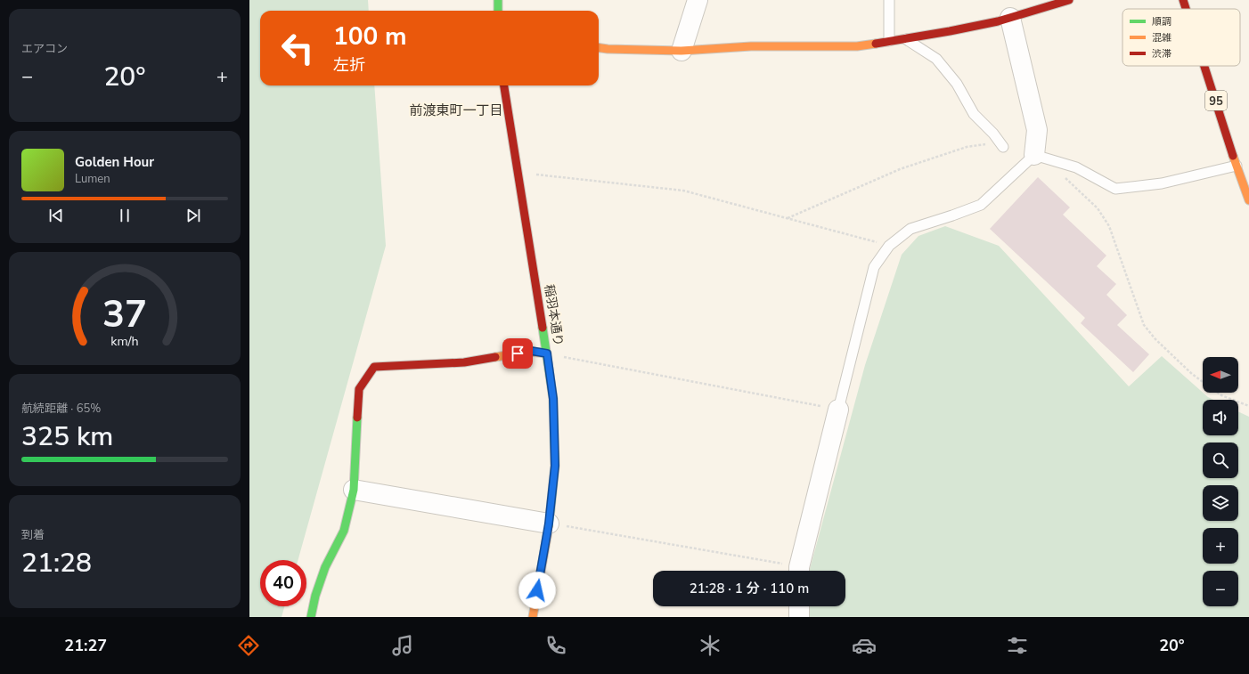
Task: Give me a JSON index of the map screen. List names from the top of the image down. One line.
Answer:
{"streets":{"street":["95","稲羽本通り"]},"districts":["前渡東町一丁目"],"legend":["順調","混雑","渋滞"],"north":"left","page":{"tile":["エアコン",["航続距離 · 65%","325 km"],["到着","21:28"]],"turn":["100 m","左折"],"heat":["−","20°","+"],"song":["Golden Hour","Lumen"],"map_buttons":["+","−"],"limit":"40","trip":"21:28 · 1 分 · 110 m","tabs":["21:27","20°"],"gauge":["37","km/h"]}}
